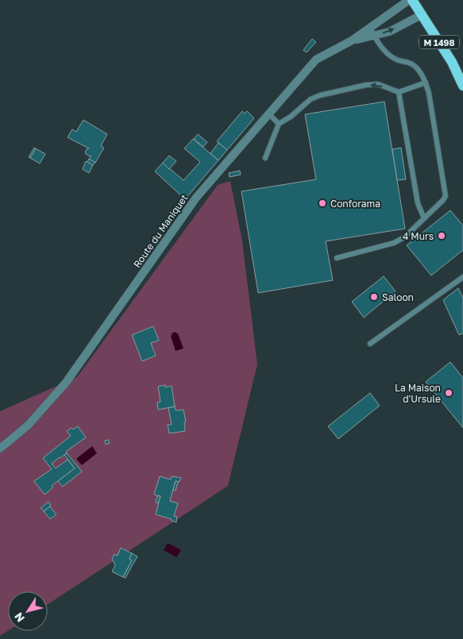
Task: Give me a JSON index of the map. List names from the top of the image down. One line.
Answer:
{"streets":{"main road":["M 1498"],"street":["Route du Maniquet"]},"crossings":[["M 1498","Route du Maniquet"]],"places":["Conforama","4 Murs","Saloon","La Maison d'Ursule"],"north":"bottom left"}
